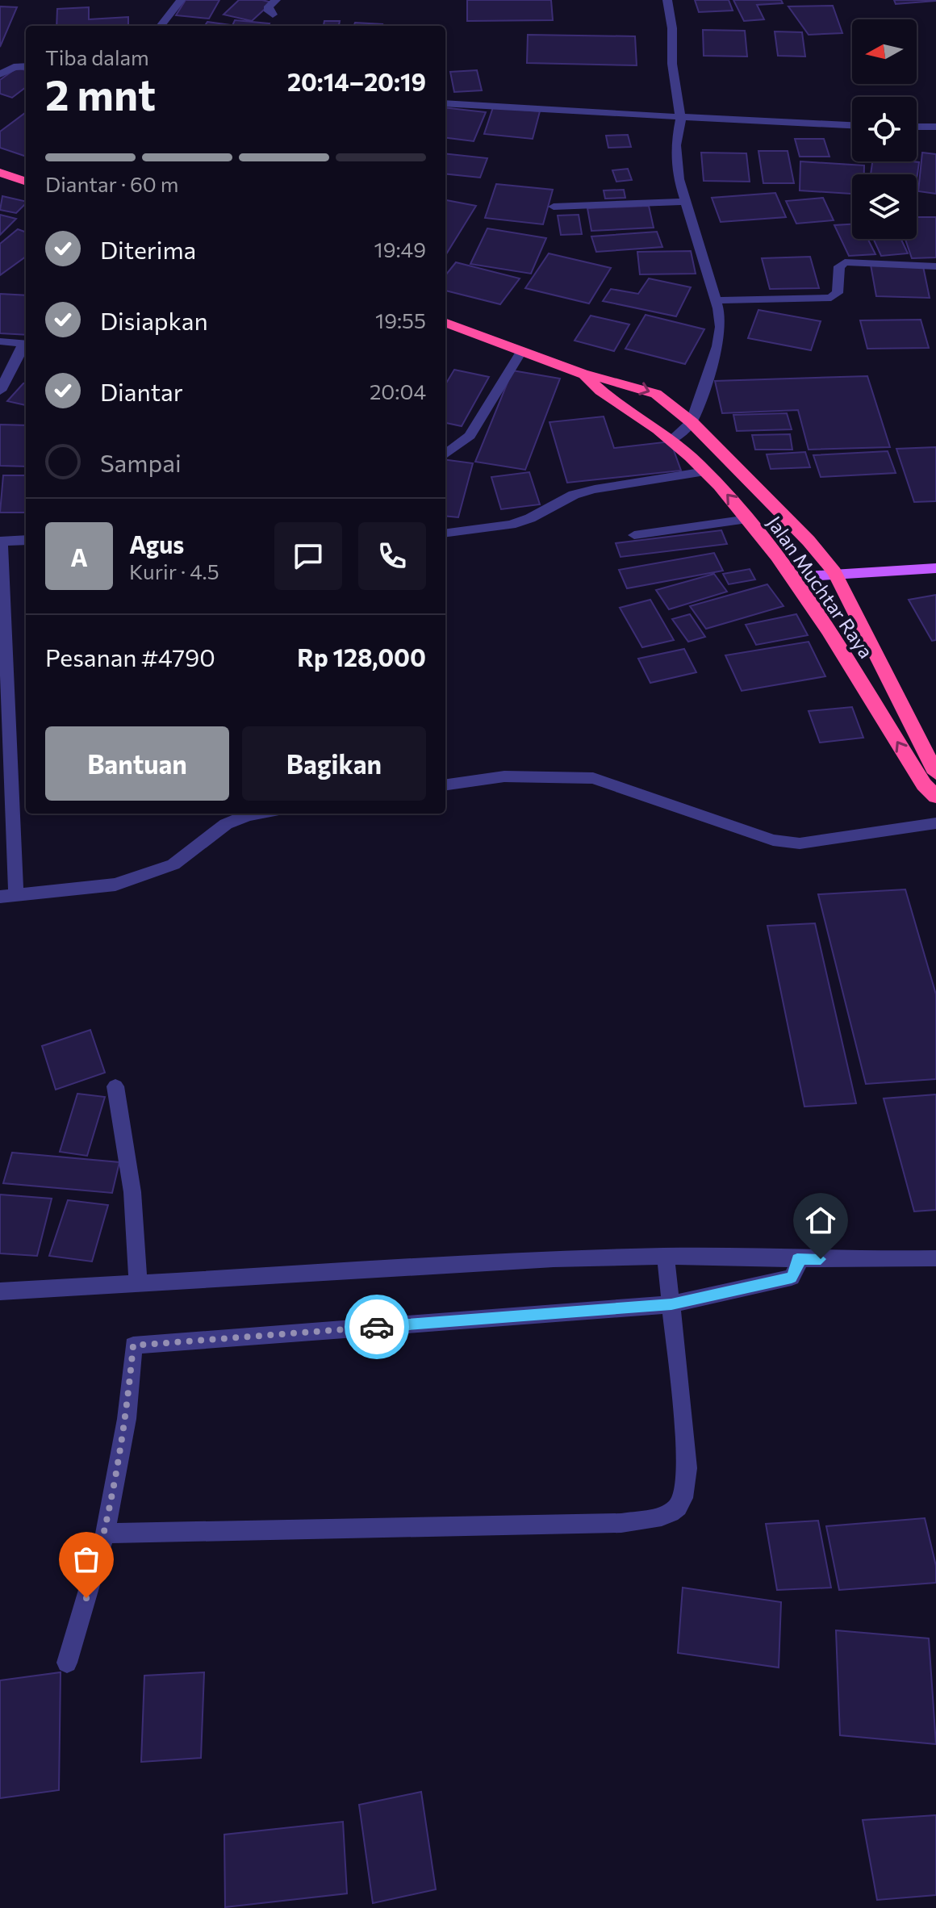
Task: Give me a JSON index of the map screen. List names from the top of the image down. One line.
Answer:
{"streets":{"highway":["Jalan Muchtar Raya"]},"north":"left","page":{"heading":["2 mnt","Tiba dalam","20:14–20:19"],"panel":["Agus","Kurir · 4.5","Pesanan #4790","Rp 128,000"],"bar":"Diantar · 60 m","list":[["Diterima","19:49"],["Disiapkan","19:55"],["Diantar","20:04"],"Sampai"],"round":"A","buttons":["Bantuan","Bagikan"]}}
